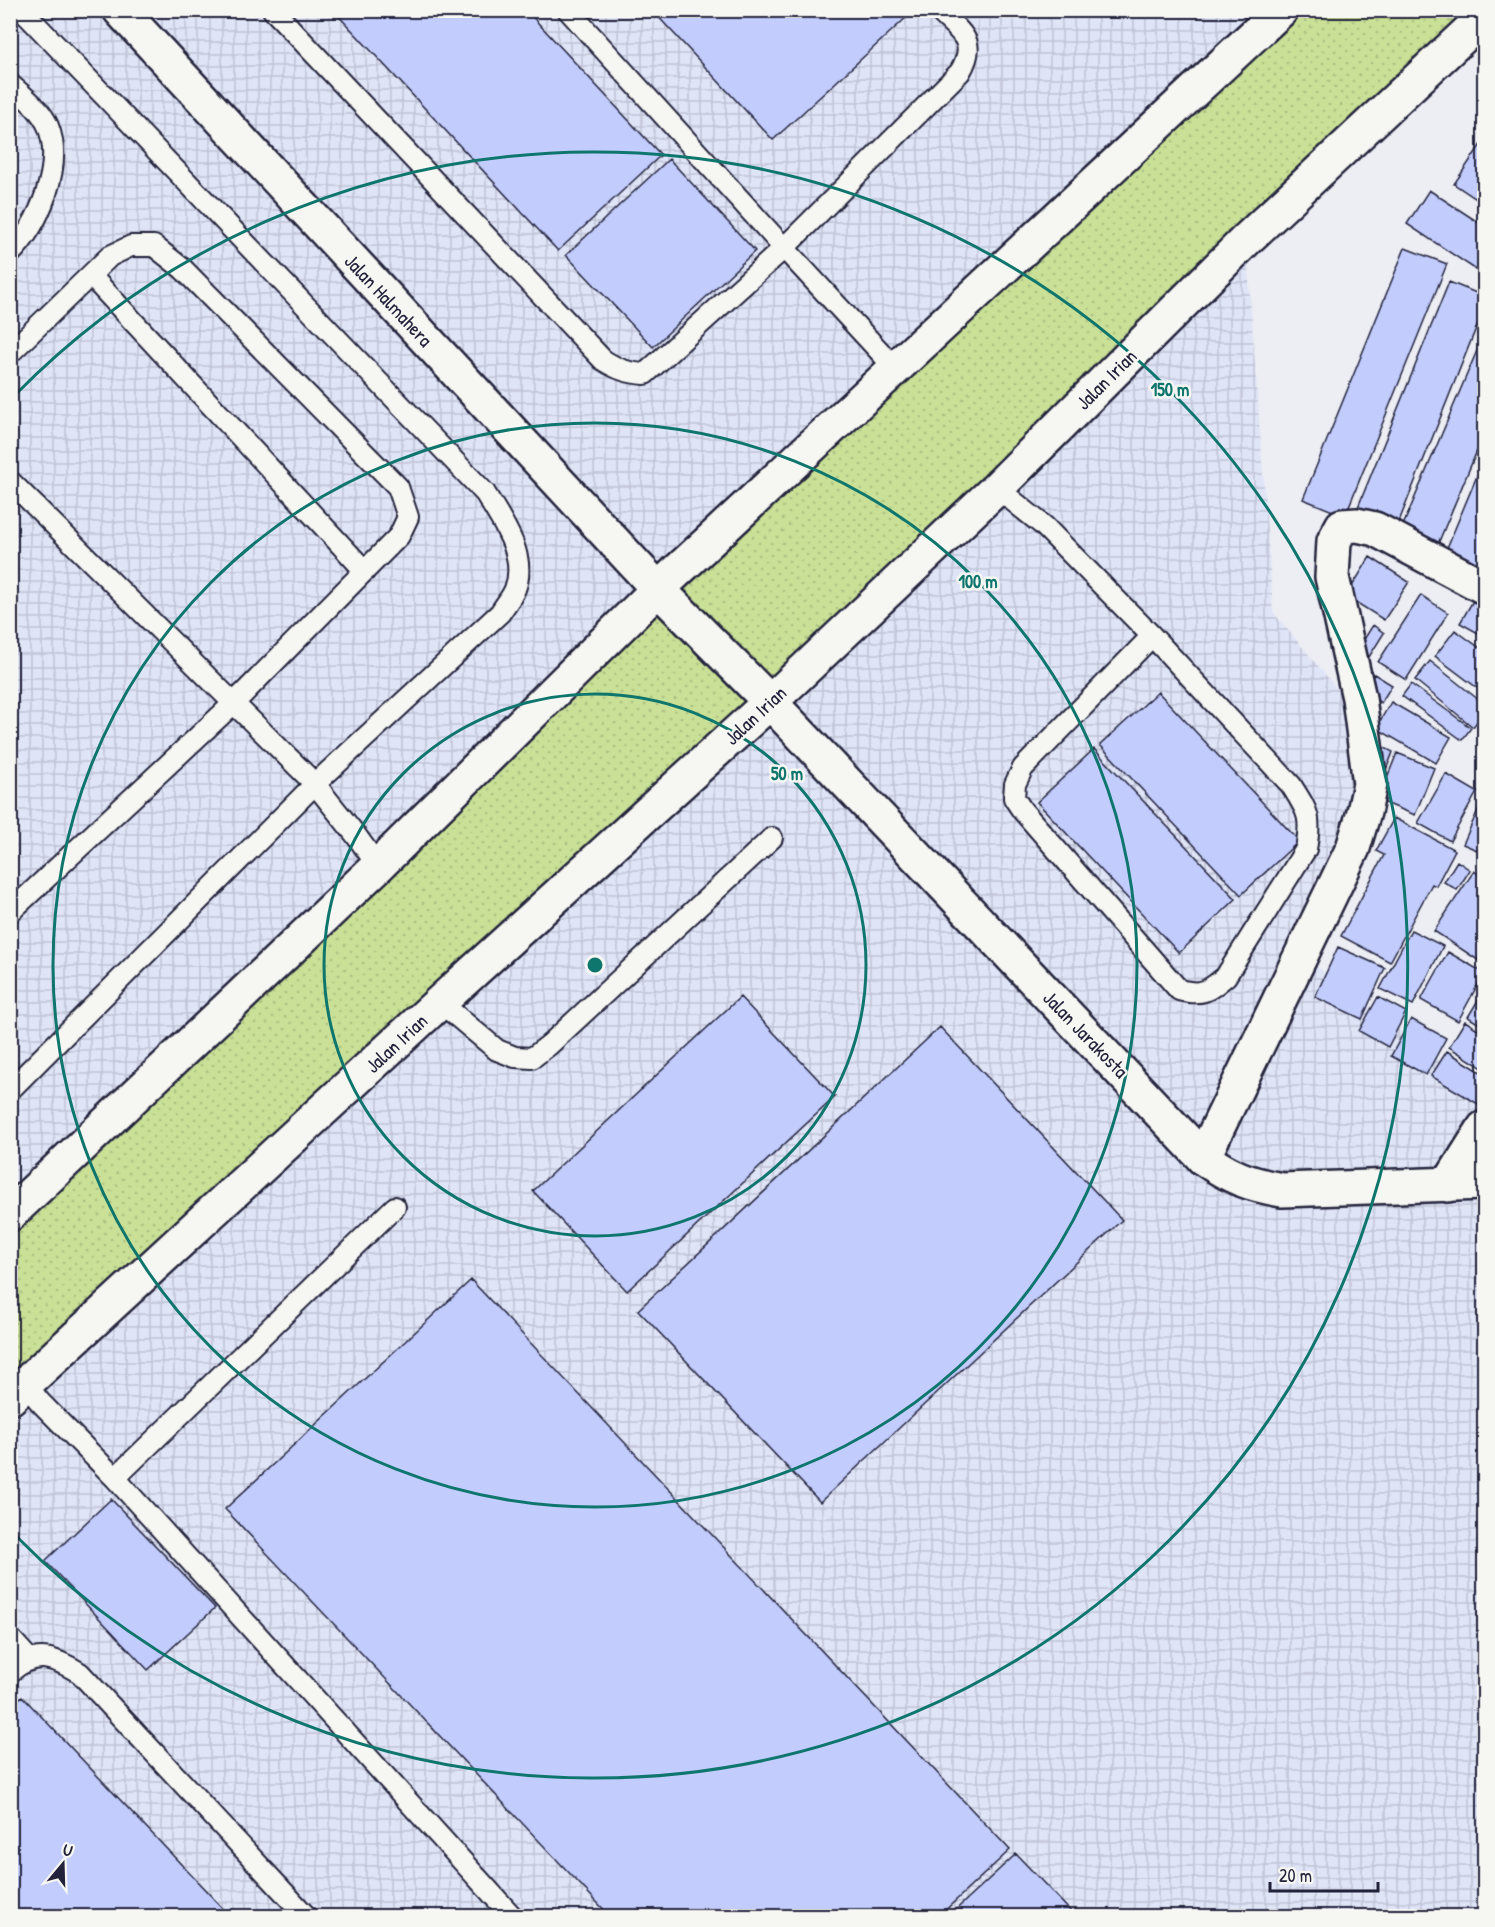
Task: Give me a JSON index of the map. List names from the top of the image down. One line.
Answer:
{"streets":{"street":["Jalan Halmahera","Jalan Irian","Jalan Jarakosta"]},"crossings":[["Jalan Halmahera","Jalan Irian"],["Jalan Halmahera","Jalan Jarakosta"],["Jalan Irian","Jalan Jarakosta"]],"scale_bar":"20 m","north":"top","rings":["150 m","100 m","50 m"]}
